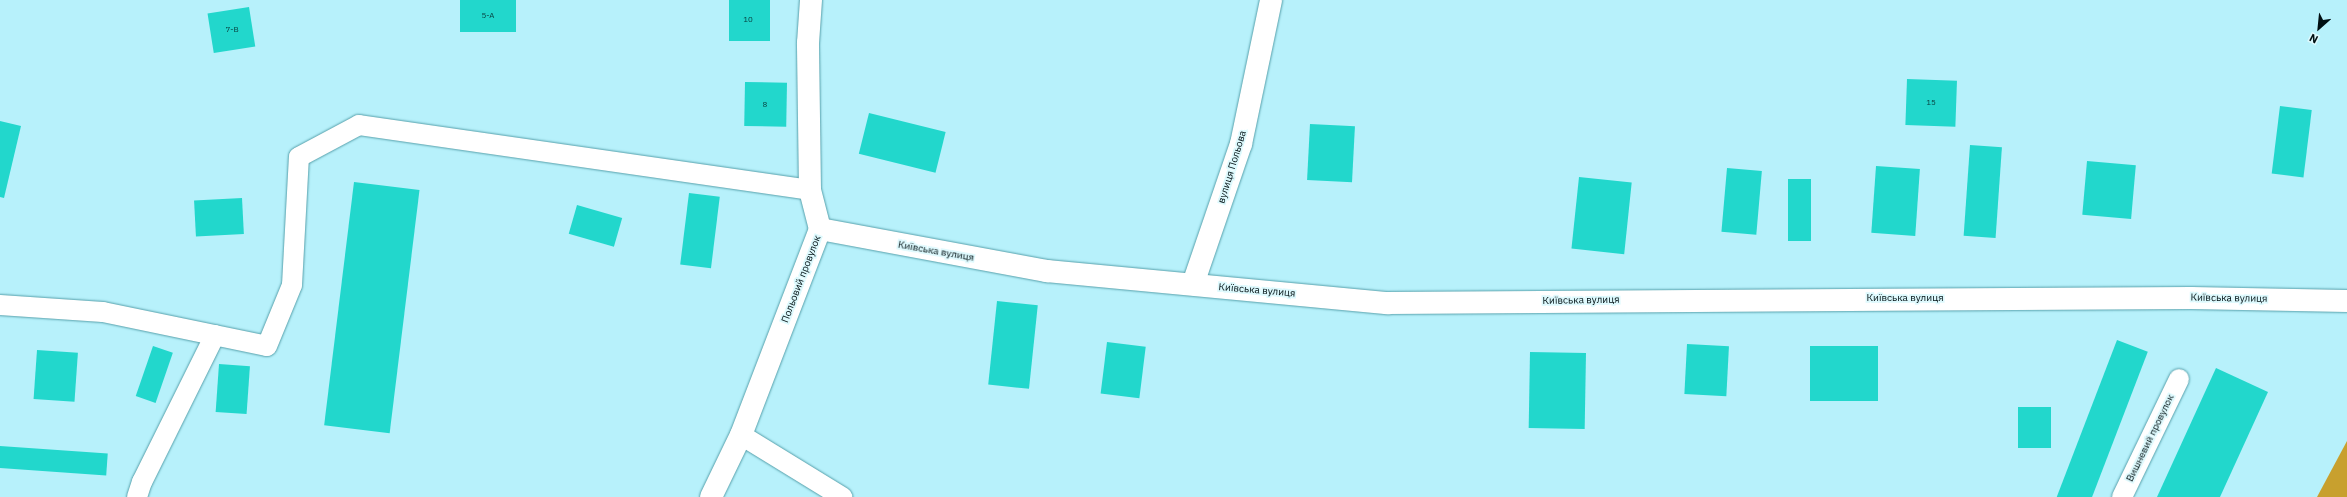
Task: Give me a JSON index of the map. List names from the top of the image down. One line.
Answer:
{"streets":{"street":["вулиця Польова","Київська вулиця","Польовий провулок"],"lane":["Вишневий провулок"]},"crossings":[["вулиця Польова","Київська вулиця"],["Київська вулиця","Польовий провулок"]],"house_numbers":["5-А","10","7-В","15","8"],"north":"bottom left"}
